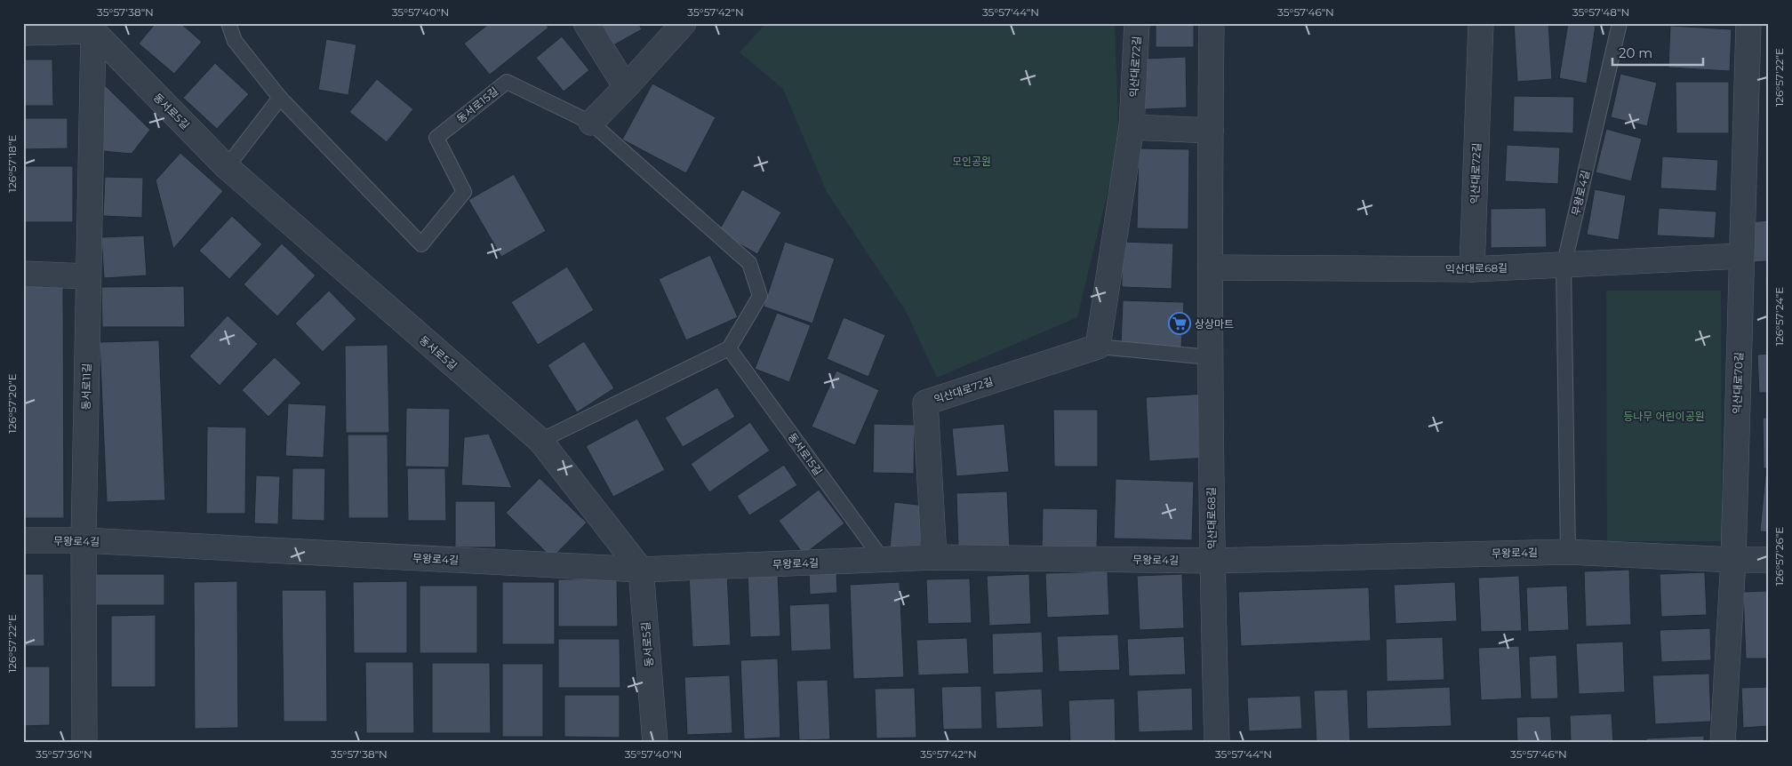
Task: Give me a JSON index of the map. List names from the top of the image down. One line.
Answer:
{"streets":{"street":["익산대로72길","동서로5길","무왕로4길","익산대로68길","익산대로70길","동서로11길"],"lane":["동서로15길"]},"crossings":[["익산대로72길","무왕로4길"],["익산대로72길","익산대로68길"],["동서로15길","무왕로4길"],["동서로5길","무왕로4길"],["동서로5길","동서로11길"],["무왕로4길","익산대로68길"],["무왕로4길","익산대로70길"],["무왕로4길","동서로11길"],["익산대로68길","익산대로70길"]],"parks":["모인공원","등나무 어린이공원"],"places":{"supermarket":["상상마트"]},"scale_bar":"20 m","coordinates":["35°57'38\"N","35°57'40\"N","35°57'42\"N","35°57'44\"N","35°57'46\"N","35°57'48\"N","126°57'22\"E","126°57'18\"E","126°57'24\"E","126°57'20\"E","126°57'26\"E","35°57'36\"N"]}
